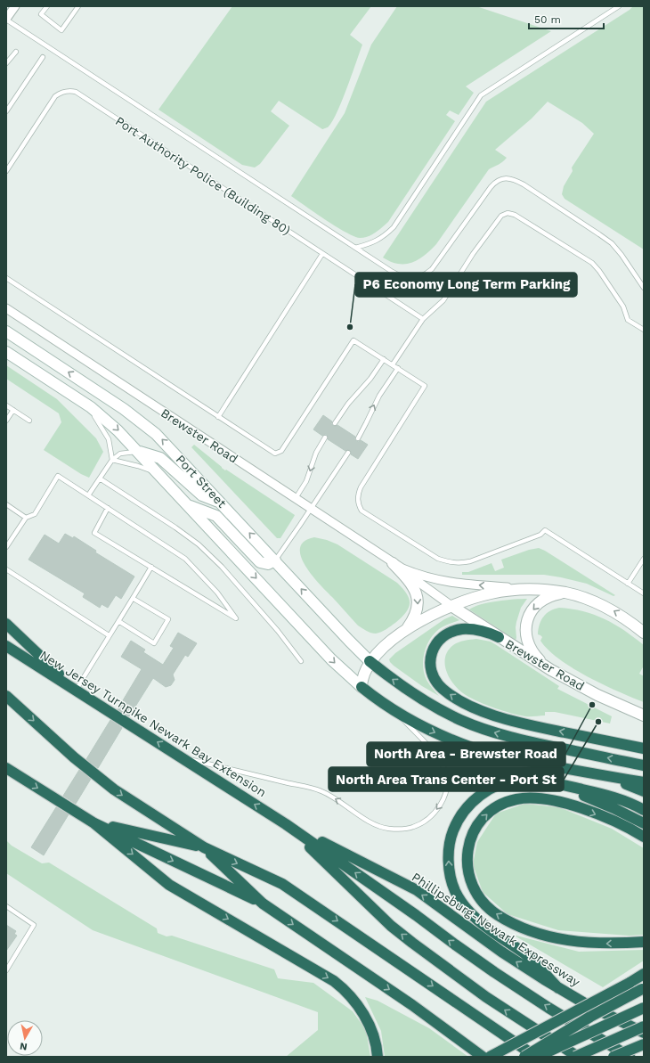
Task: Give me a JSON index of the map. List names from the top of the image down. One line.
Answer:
{"streets":{"highway":["New Jersey Turnpike Newark Bay Extension","Phillipsburg-Newark Expressway"],"main road":["Brewster Road","Port Street"],"lane":["Port Authority Police (Building 80)"]},"crossings":[["Brewster Road","Port Street"],["New Jersey Turnpike Newark Bay Extension","Phillipsburg-Newark Expressway"]],"places":["P6 Economy Long Term Parking","North Area - Brewster Road","North Area Trans Center - Port St"],"scale_bar":"50 m","north":"bottom"}
